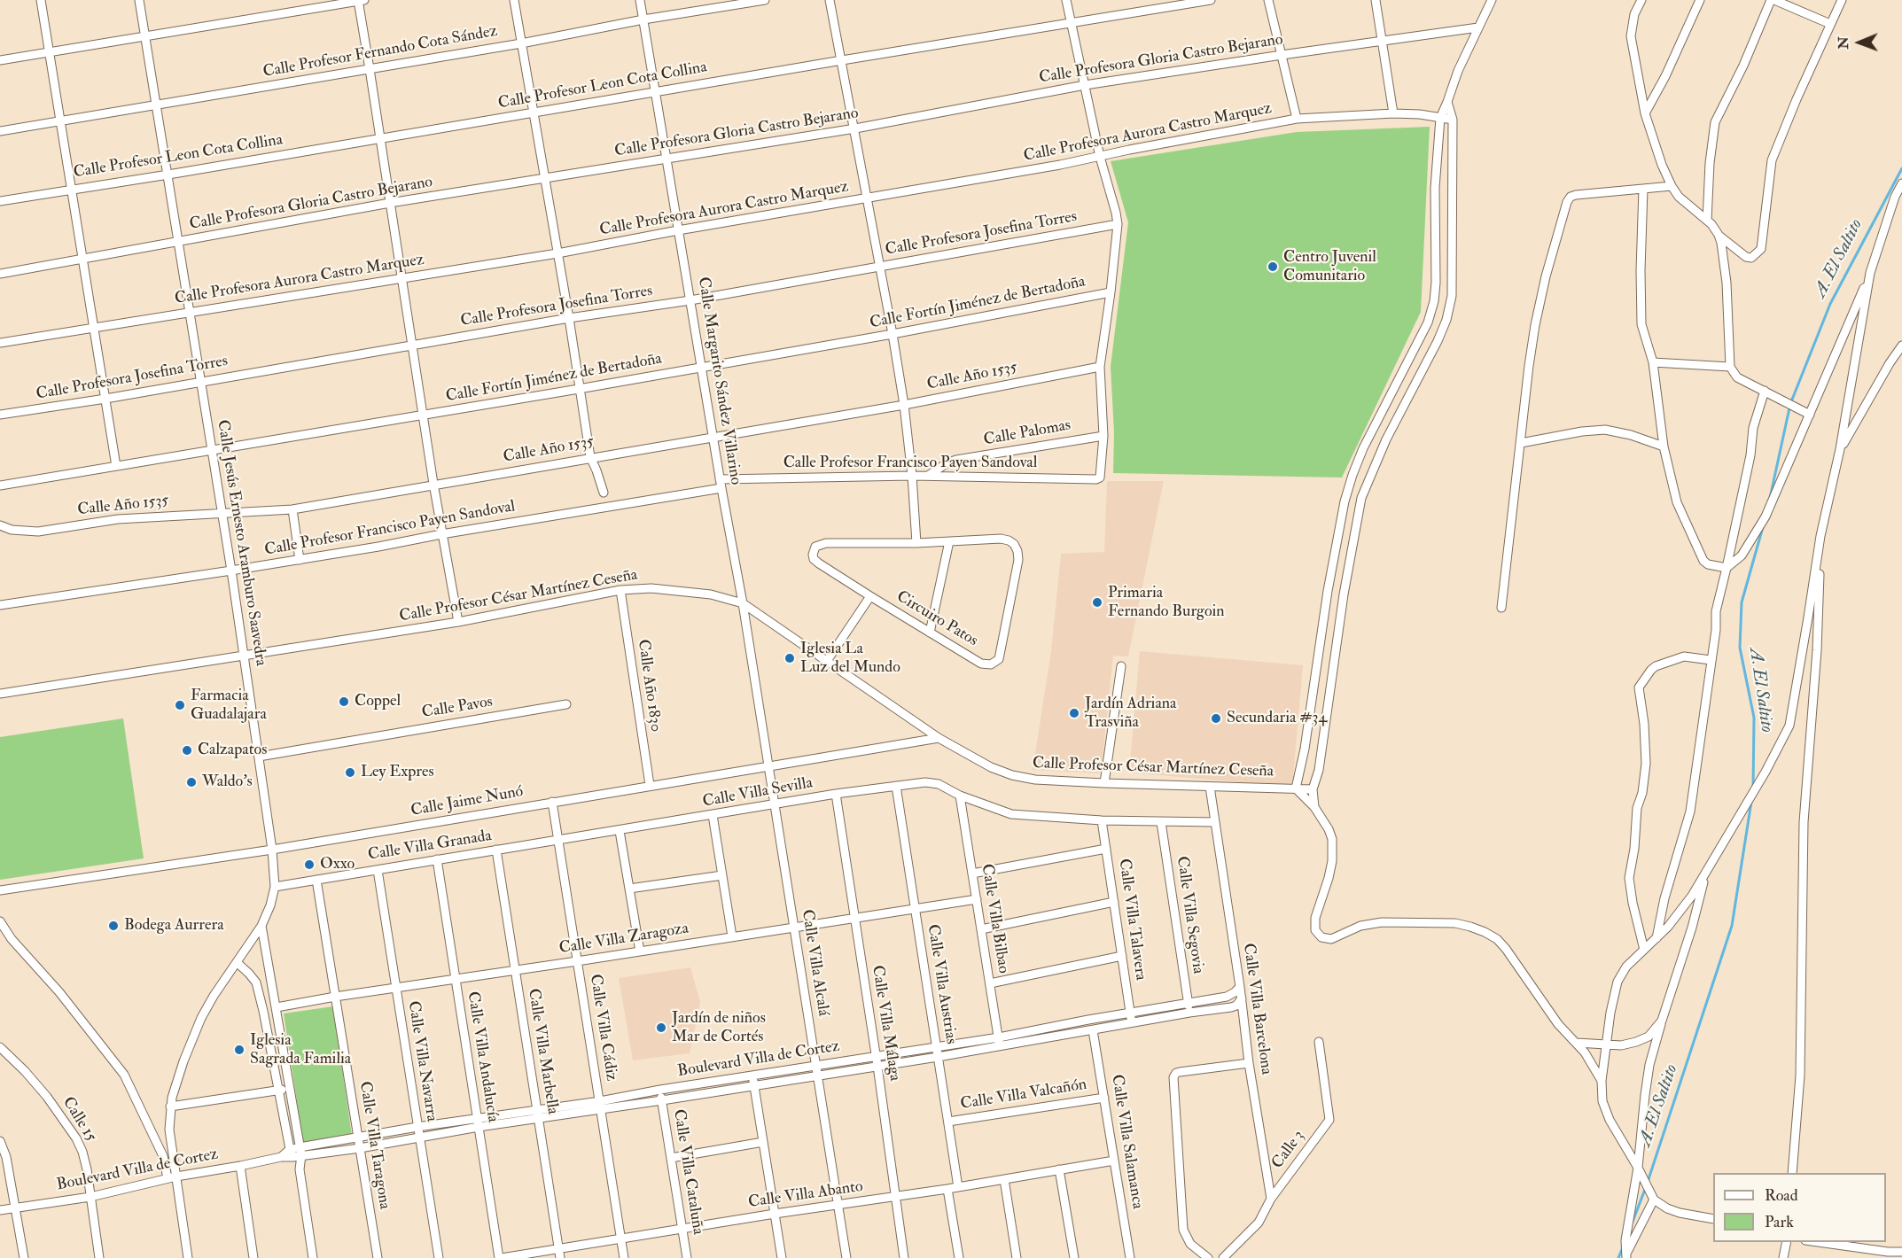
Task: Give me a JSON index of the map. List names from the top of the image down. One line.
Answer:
{"streets":{"street":["Calle Profesor Fernando Cota Sández","Calle Profesora Gloria Castro Bejarano","Calle Profesor Leon Cota Collina","Calle Profesora Aurora Castro Marquez","Calle Profesora Josefina Torres","Calle Fortín Jiménez de Bertadoña","Calle Año 1535","Calle Margarito Sández Villarino","Calle Palomas","Calle Profesor Francisco Payen Sandoval","Calle Jesús Ernesto Aramburo Saavedra","Calle Profesor César Martínez Ceseña","Circuiro Patos","Calle Año 1830","Calle Pavos","Calle Villa Sevilla","Calle Jaime Nunó","Calle Villa Granada","Calle Villa Segovia","Calle Villa Bilbao","Calle Villa Talavera","Calle Villa Zaragoza","Calle Villa Alcalá","Calle Villa Austrias","Calle Villa Barcelona","Calle Villa Málaga","Calle Villa Cádiz","Calle Villa Marbella","Calle Villa Andalucía","Boulevard Villa de Cortez","Calle Villa Navarra","Calle Villa Valcañón","Calle 15","Calle Villa Salamanca","Calle Villa Taragona","Calle 3","Calle Villa Cataluña","Calle Villa Abanto"]},"crossings":[["Calle Profesor Fernando Cota Sández","Calle Margarito Sández Villarino"],["Calle Profesor Fernando Cota Sández","Calle Jesús Ernesto Aramburo Saavedra"],["Calle Profesora Gloria Castro Bejarano","Calle Margarito Sández Villarino"],["Calle Profesora Gloria Castro Bejarano","Calle Jesús Ernesto Aramburo Saavedra"],["Calle Profesor Leon Cota Collina","Calle Margarito Sández Villarino"],["Calle Profesor Leon Cota Collina","Calle Jesús Ernesto Aramburo Saavedra"],["Calle Profesora Aurora Castro Marquez","Calle Margarito Sández Villarino"],["Calle Profesora Aurora Castro Marquez","Calle Jesús Ernesto Aramburo Saavedra"],["Calle Profesora Josefina Torres","Calle Margarito Sández Villarino"],["Calle Profesora Josefina Torres","Calle Jesús Ernesto Aramburo Saavedra"],["Calle Fortín Jiménez de Bertadoña","Calle Margarito Sández Villarino"],["Calle Fortín Jiménez de Bertadoña","Calle Jesús Ernesto Aramburo Saavedra"],["Calle Año 1535","Calle Margarito Sández Villarino"],["Calle Año 1535","Calle Jesús Ernesto Aramburo Saavedra"],["Calle Margarito Sández Villarino","Calle Profesor Francisco Payen Sandoval"],["Calle Margarito Sández Villarino","Calle Profesor César Martínez Ceseña"],["Calle Margarito Sández Villarino","Calle Jaime Nunó"],["Calle Margarito Sández Villarino","Calle Villa Alcalá"],["Calle Palomas","Calle Profesor Francisco Payen Sandoval"],["Calle Profesor Francisco Payen Sandoval","Calle Jesús Ernesto Aramburo Saavedra"],["Calle Jesús Ernesto Aramburo Saavedra","Calle Profesor César Martínez Ceseña"],["Calle Jesús Ernesto Aramburo Saavedra","Calle Pavos"],["Calle Jesús Ernesto Aramburo Saavedra","Calle Jaime Nunó"],["Calle Jesús Ernesto Aramburo Saavedra","Calle Villa Granada"],["Calle Jesús Ernesto Aramburo Saavedra","Boulevard Villa de Cortez"],["Calle Profesor César Martínez Ceseña","Calle Año 1830"],["Calle Profesor César Martínez Ceseña","Calle Jaime Nunó"],["Calle Profesor César Martínez Ceseña","Calle Villa Barcelona"],["Calle Año 1830","Calle Jaime Nunó"],["Calle Villa Sevilla","Calle Villa Granada"],["Calle Villa Sevilla","Calle Villa Bilbao"],["Calle Villa Sevilla","Calle Villa Alcalá"],["Calle Villa Sevilla","Calle Villa Austrias"],["Calle Villa Sevilla","Calle Villa Málaga"],["Calle Villa Sevilla","Calle Villa Cádiz"],["Calle Jaime Nunó","Calle Villa Alcalá"],["Calle Jaime Nunó","Calle Villa Cádiz"],["Calle Villa Granada","Calle Villa Cádiz"],["Calle Villa Granada","Calle Villa Marbella"],["Calle Villa Granada","Calle Villa Andalucía"],["Calle Villa Granada","Calle Villa Navarra"],["Calle Villa Granada","Calle Villa Taragona"],["Calle Villa Segovia","Boulevard Villa de Cortez"],["Calle Villa Bilbao","Calle Villa Zaragoza"],["Calle Villa Bilbao","Boulevard Villa de Cortez"],["Calle Villa Talavera","Boulevard Villa de Cortez"],["Calle Villa Zaragoza","Calle Villa Alcalá"],["Calle Villa Zaragoza","Calle Villa Austrias"],["Calle Villa Zaragoza","Calle Villa Málaga"],["Calle Villa Zaragoza","Calle Villa Cádiz"],["Calle Villa Zaragoza","Calle Villa Marbella"],["Calle Villa Zaragoza","Calle Villa Andalucía"],["Calle Villa Zaragoza","Calle Villa Navarra"],["Calle Villa Zaragoza","Calle Villa Taragona"],["Calle Villa Alcalá","Boulevard Villa de Cortez"],["Calle Villa Alcalá","Calle Villa Abanto"],["Calle Villa Austrias","Boulevard Villa de Cortez"],["Calle Villa Austrias","Calle Villa Valcañón"],["Calle Villa Austrias","Calle Villa Abanto"],["Calle Villa Barcelona","Boulevard Villa de Cortez"],["Calle Villa Barcelona","Calle 3"],["Calle Villa Málaga","Boulevard Villa de Cortez"],["Calle Villa Málaga","Calle Villa Abanto"],["Calle Villa Cádiz","Boulevard Villa de Cortez"],["Calle Villa Cádiz","Calle Villa Abanto"],["Calle Villa Marbella","Boulevard Villa de Cortez"],["Calle Villa Marbella","Calle Villa Abanto"],["Calle Villa Andalucía","Boulevard Villa de Cortez"],["Calle Villa Andalucía","Calle Villa Abanto"],["Boulevard Villa de Cortez","Calle Villa Navarra"],["Boulevard Villa de Cortez","Calle 15"],["Boulevard Villa de Cortez","Calle Villa Salamanca"],["Boulevard Villa de Cortez","Calle Villa Taragona"],["Boulevard Villa de Cortez","Calle Villa Cataluña"],["Calle Villa Valcañón","Calle Villa Salamanca"],["Calle Villa Salamanca","Calle Villa Abanto"],["Calle Villa Cataluña","Calle Villa Abanto"]],"water":["A. El Saltito"],"places":["Centro Juvenil Comunitario","Primaria Fernando Burgoin","Iglesia La Luz del Mundo","Coppel","Farmacia Guadalajara","Jardín Adriana Trasviña","Secundaria #34","Calzapatos","Ley Expres","Waldo's","Oxxo","Bodega Aurrera","Jardín de niños Mar de Cortés","Iglesia Sagrada Familia"],"legend":["Road","Park"],"north":"left"}
